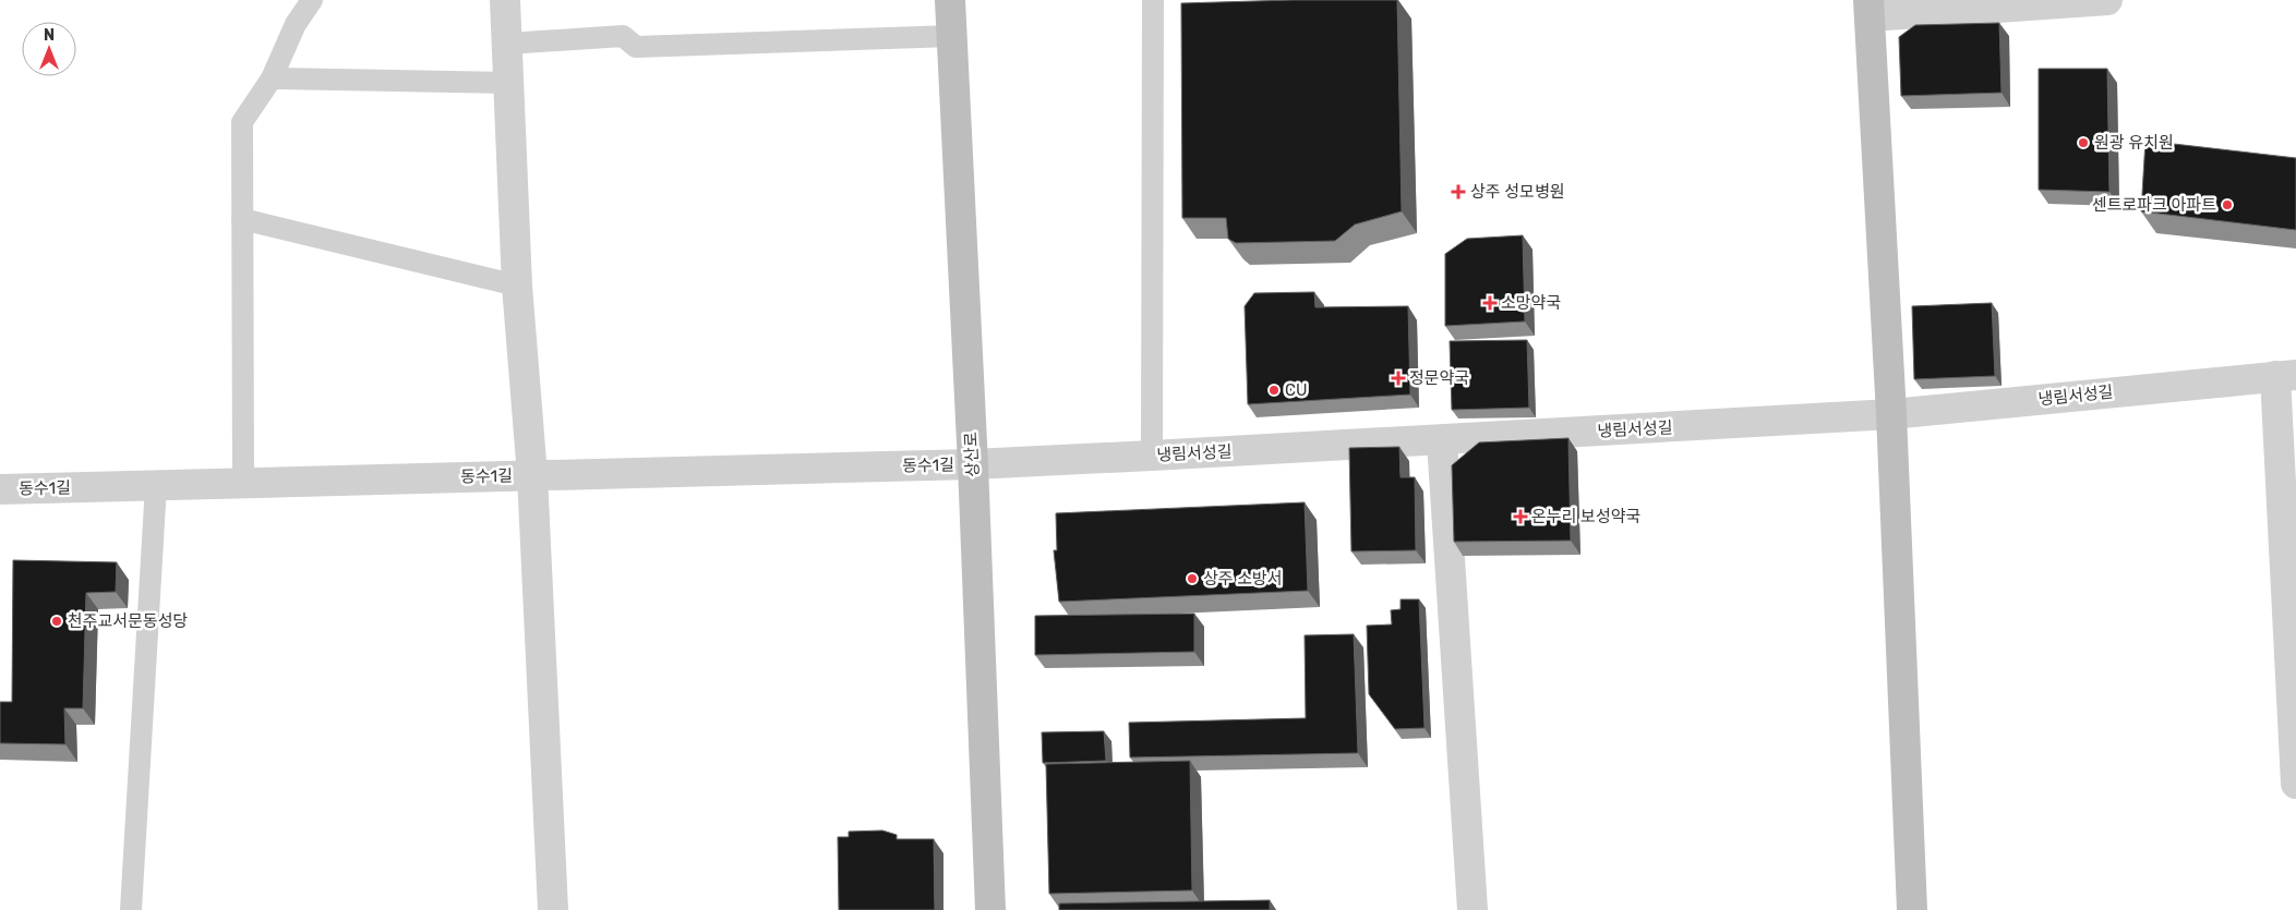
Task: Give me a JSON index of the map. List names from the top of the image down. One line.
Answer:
{"streets":{"street":["냉림서성길","상산로","동수1길"]},"crossings":[["냉림서성길","상산로"],["냉림서성길","동수1길"],["상산로","동수1길"]],"places":{"other":["원광 유치원","센트로파크 아파트","CU","상주 소방서","천주교서문동성당"],"health":["상주 성모병원","소망약국","정문약국","온누리 보성약국"]},"north":"top"}
